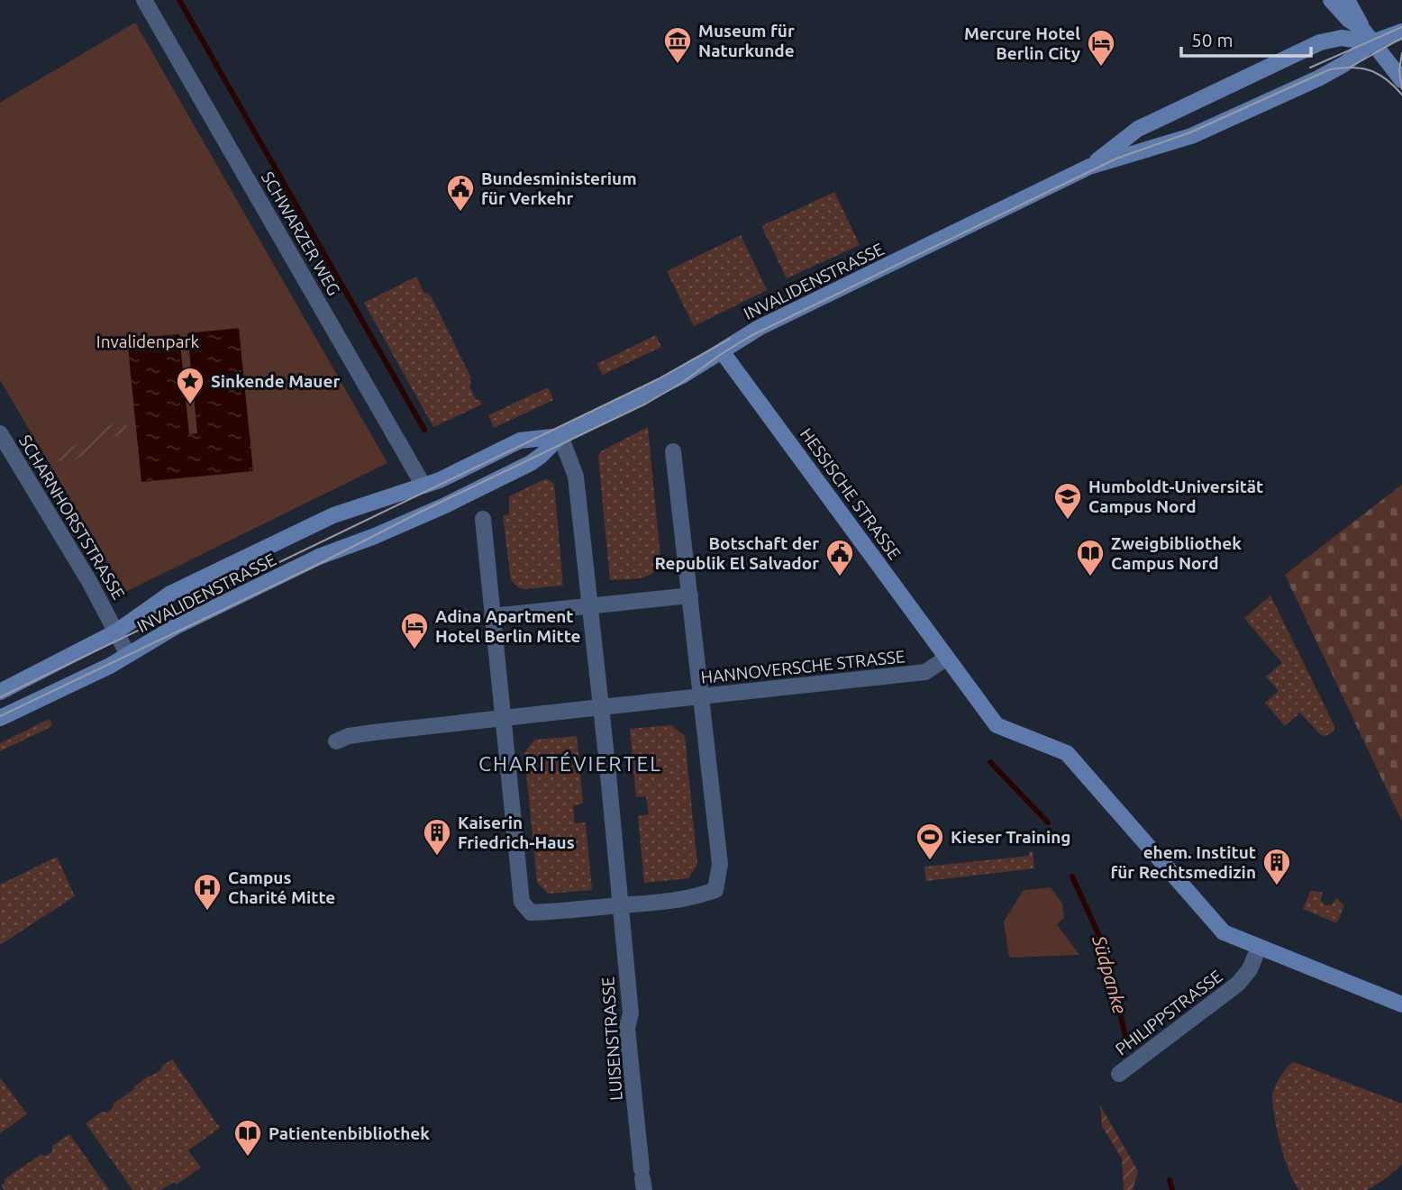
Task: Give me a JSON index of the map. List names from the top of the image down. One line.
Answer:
{"streets":{"main road":["INVALIDENSTRASSE","HESSISCHE STRASSE"],"street":["SCHWARZER WEG","SCHARNHORSTSTRASSE","HANNOVERSCHE STRASSE","PHILIPPSTRASSE","LUISENSTRASSE"]},"crossings":[["SCHWARZER WEG","INVALIDENSTRASSE"],["INVALIDENSTRASSE","HESSISCHE STRASSE"],["INVALIDENSTRASSE","SCHARNHORSTSTRASSE"],["INVALIDENSTRASSE","LUISENSTRASSE"],["HESSISCHE STRASSE","HANNOVERSCHE STRASSE"],["HANNOVERSCHE STRASSE","LUISENSTRASSE"]],"districts":["CHARITÉVIERTEL"],"water":["Südpanke"],"parks":["Invalidenpark"],"places":{"museum":["Museum für Naturkunde"],"hotel":["Mercure Hotel Berlin City","Adina Apartment Hotel Berlin Mitte"],"public building":["Bundesministerium für Verkehr","Botschaft der Republik El Salvador"],"place":["Sinkende Mauer"],"school or university":["Humboldt-Universität Campus Nord"],"library":["Zweigbibliothek Campus Nord","Patientenbibliothek"],"building":["Kaiserin Friedrich-Haus","ehem. Institut für Rechtsmedizin"],"sports":["Kieser Training"],"hospital":["Campus Charité Mitte"]},"scale_bar":"50 m"}
